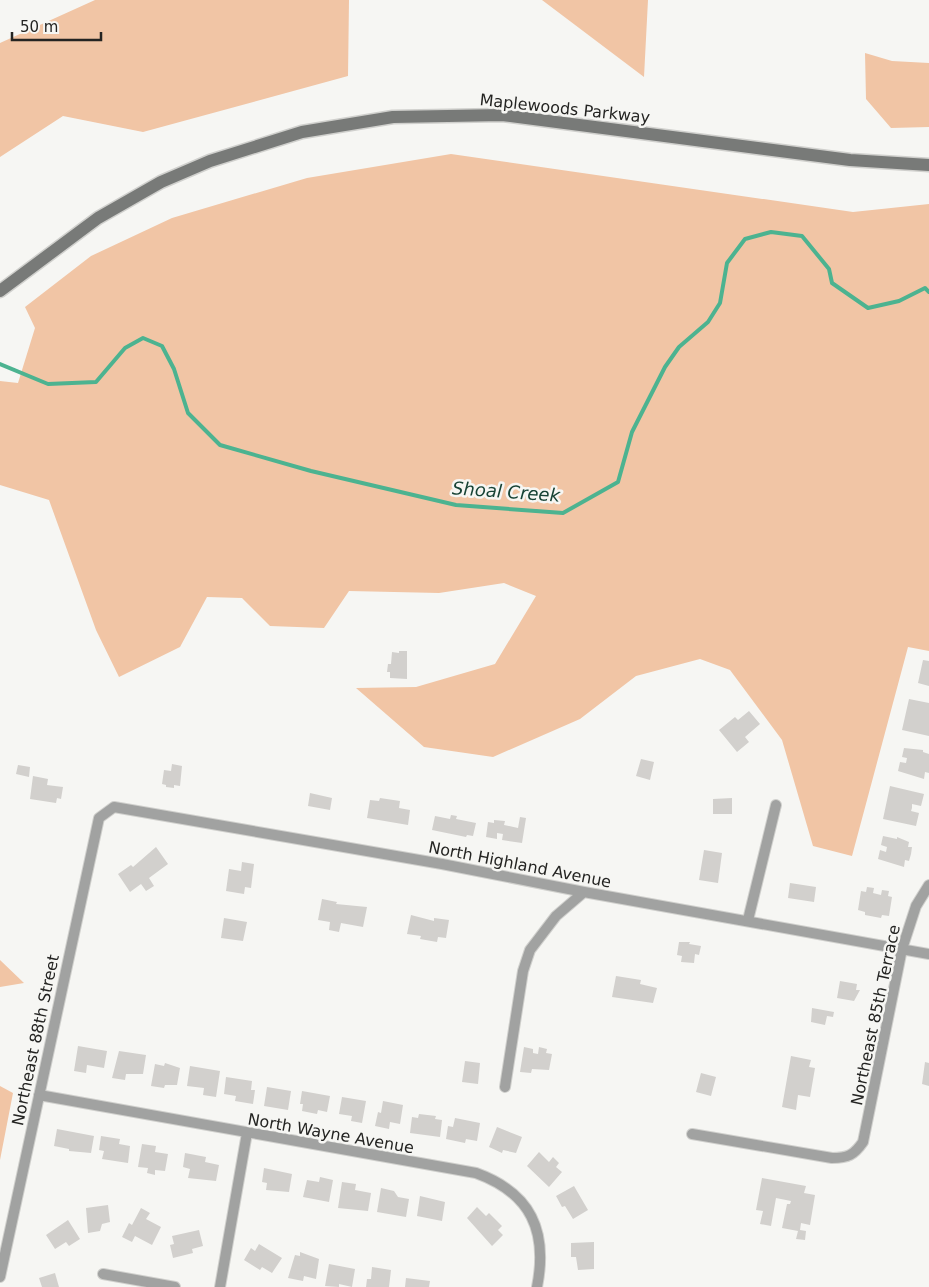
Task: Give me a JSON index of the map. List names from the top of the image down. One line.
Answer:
{"streets":{"main road":["Maplewoods Parkway"],"street":["North Highland Avenue","Northeast 85th Terrace","Northeast 88th Street","North Wayne Avenue"]},"crossings":[["North Highland Avenue","Northeast 85th Terrace"],["North Highland Avenue","Northeast 88th Street"],["Northeast 88th Street","North Wayne Avenue"]],"water":["Shoal Creek"],"scale_bar":"50 m"}
